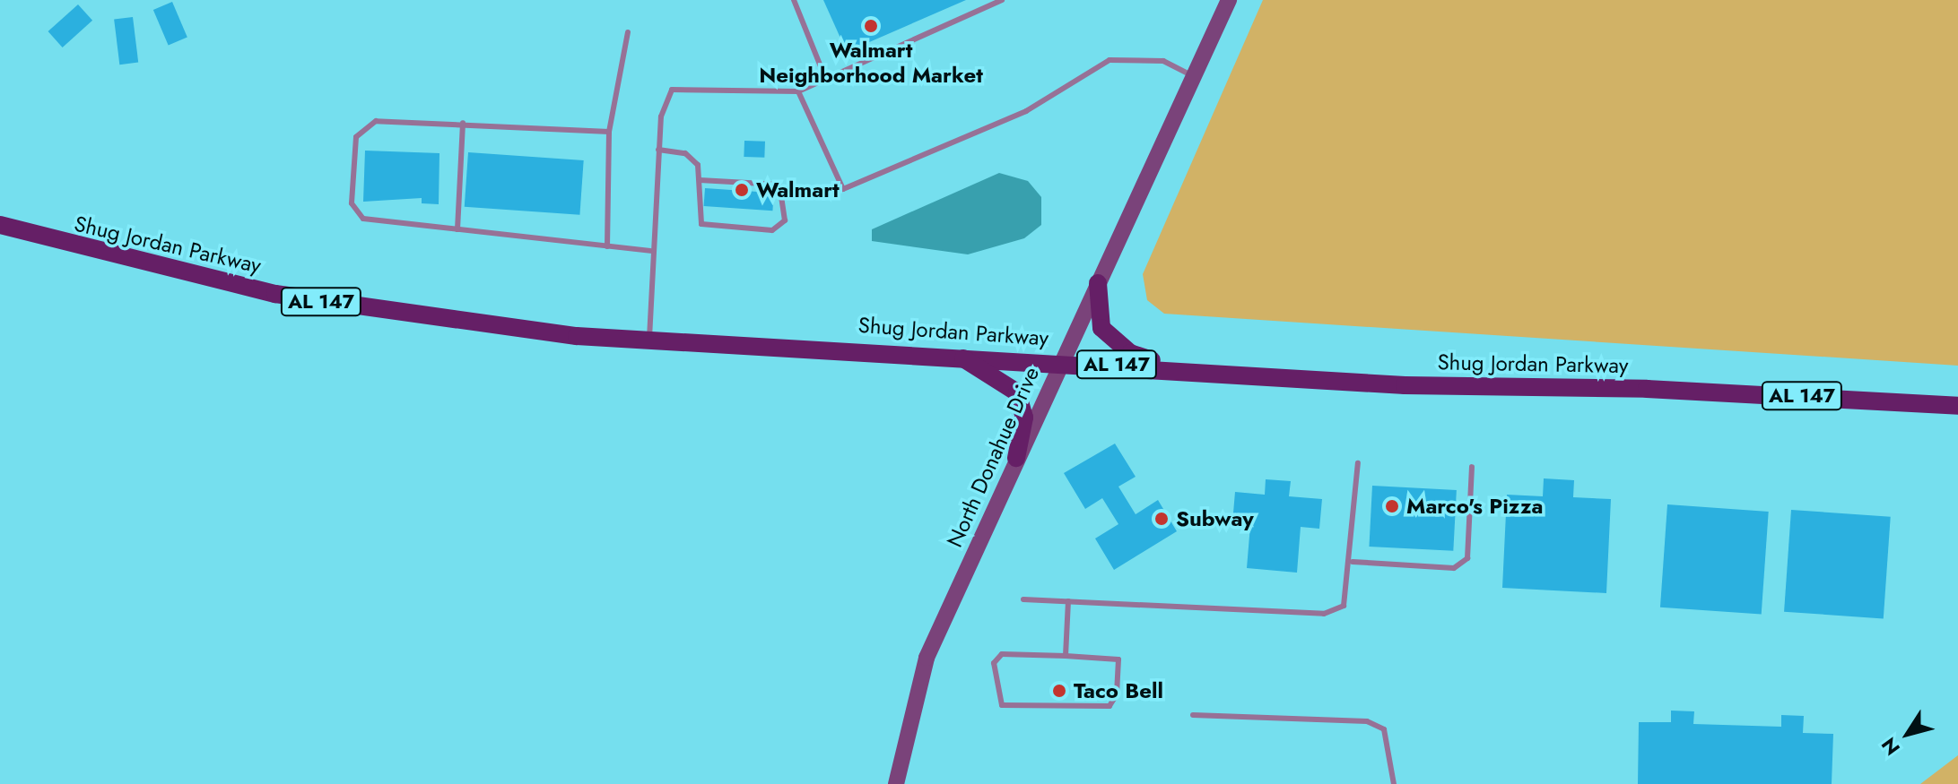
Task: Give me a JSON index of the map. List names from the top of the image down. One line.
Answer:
{"streets":{"main road":["Shug Jordan Parkway","AL 147"],"street":["North Donahue Drive"]},"crossings":[["Shug Jordan Parkway","North Donahue Drive"]],"places":["Walmart Neighborhood Market","Walmart","Marco's Pizza","Subway","Taco Bell"],"north":"bottom left"}
